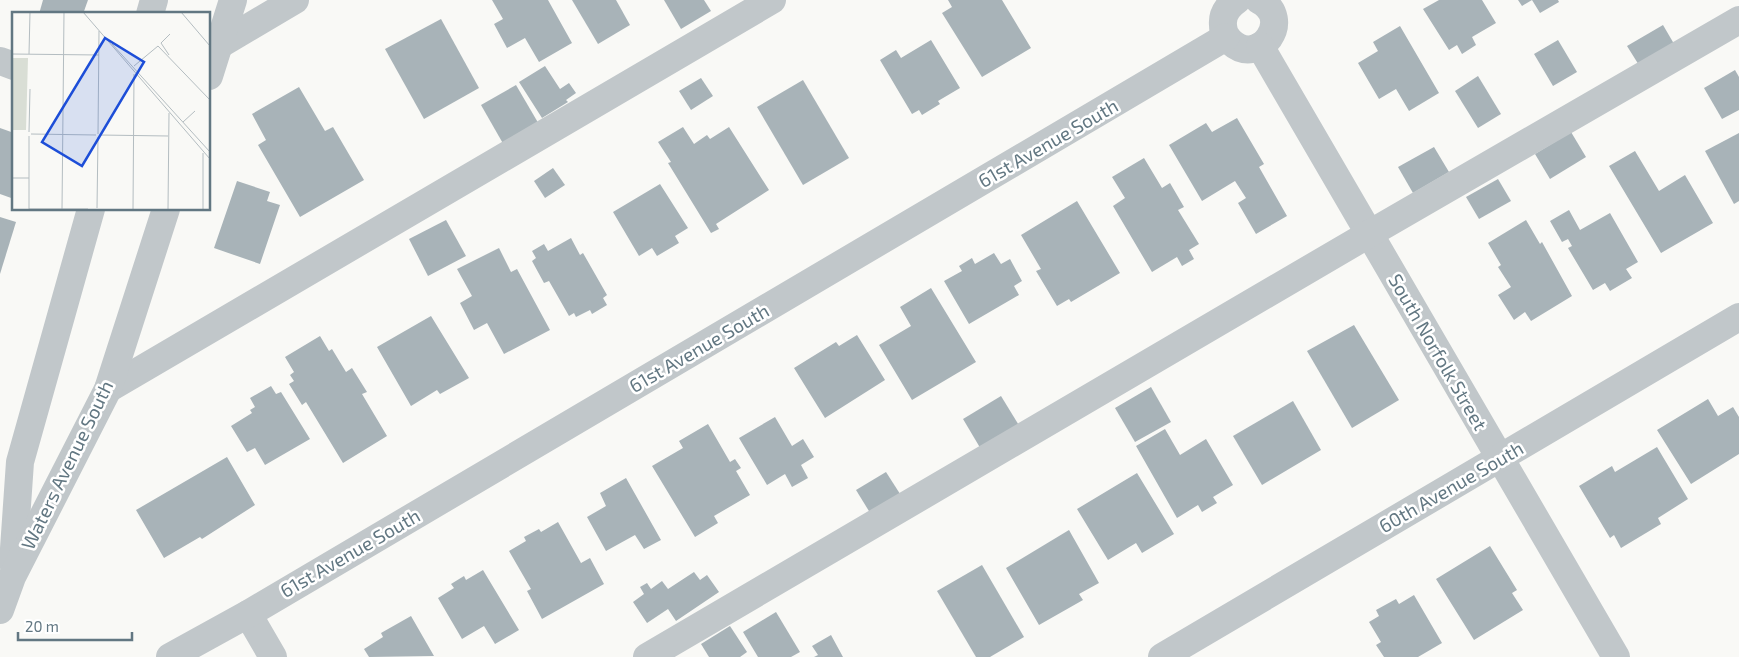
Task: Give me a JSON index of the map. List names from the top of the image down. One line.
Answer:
{"streets":{"street":["61st Avenue South","South Norfolk Street","Waters Avenue South","60th Avenue South"]},"crossings":[["61st Avenue South","South Norfolk Street"],["South Norfolk Street","60th Avenue South"]],"scale_bar":"20 m"}
